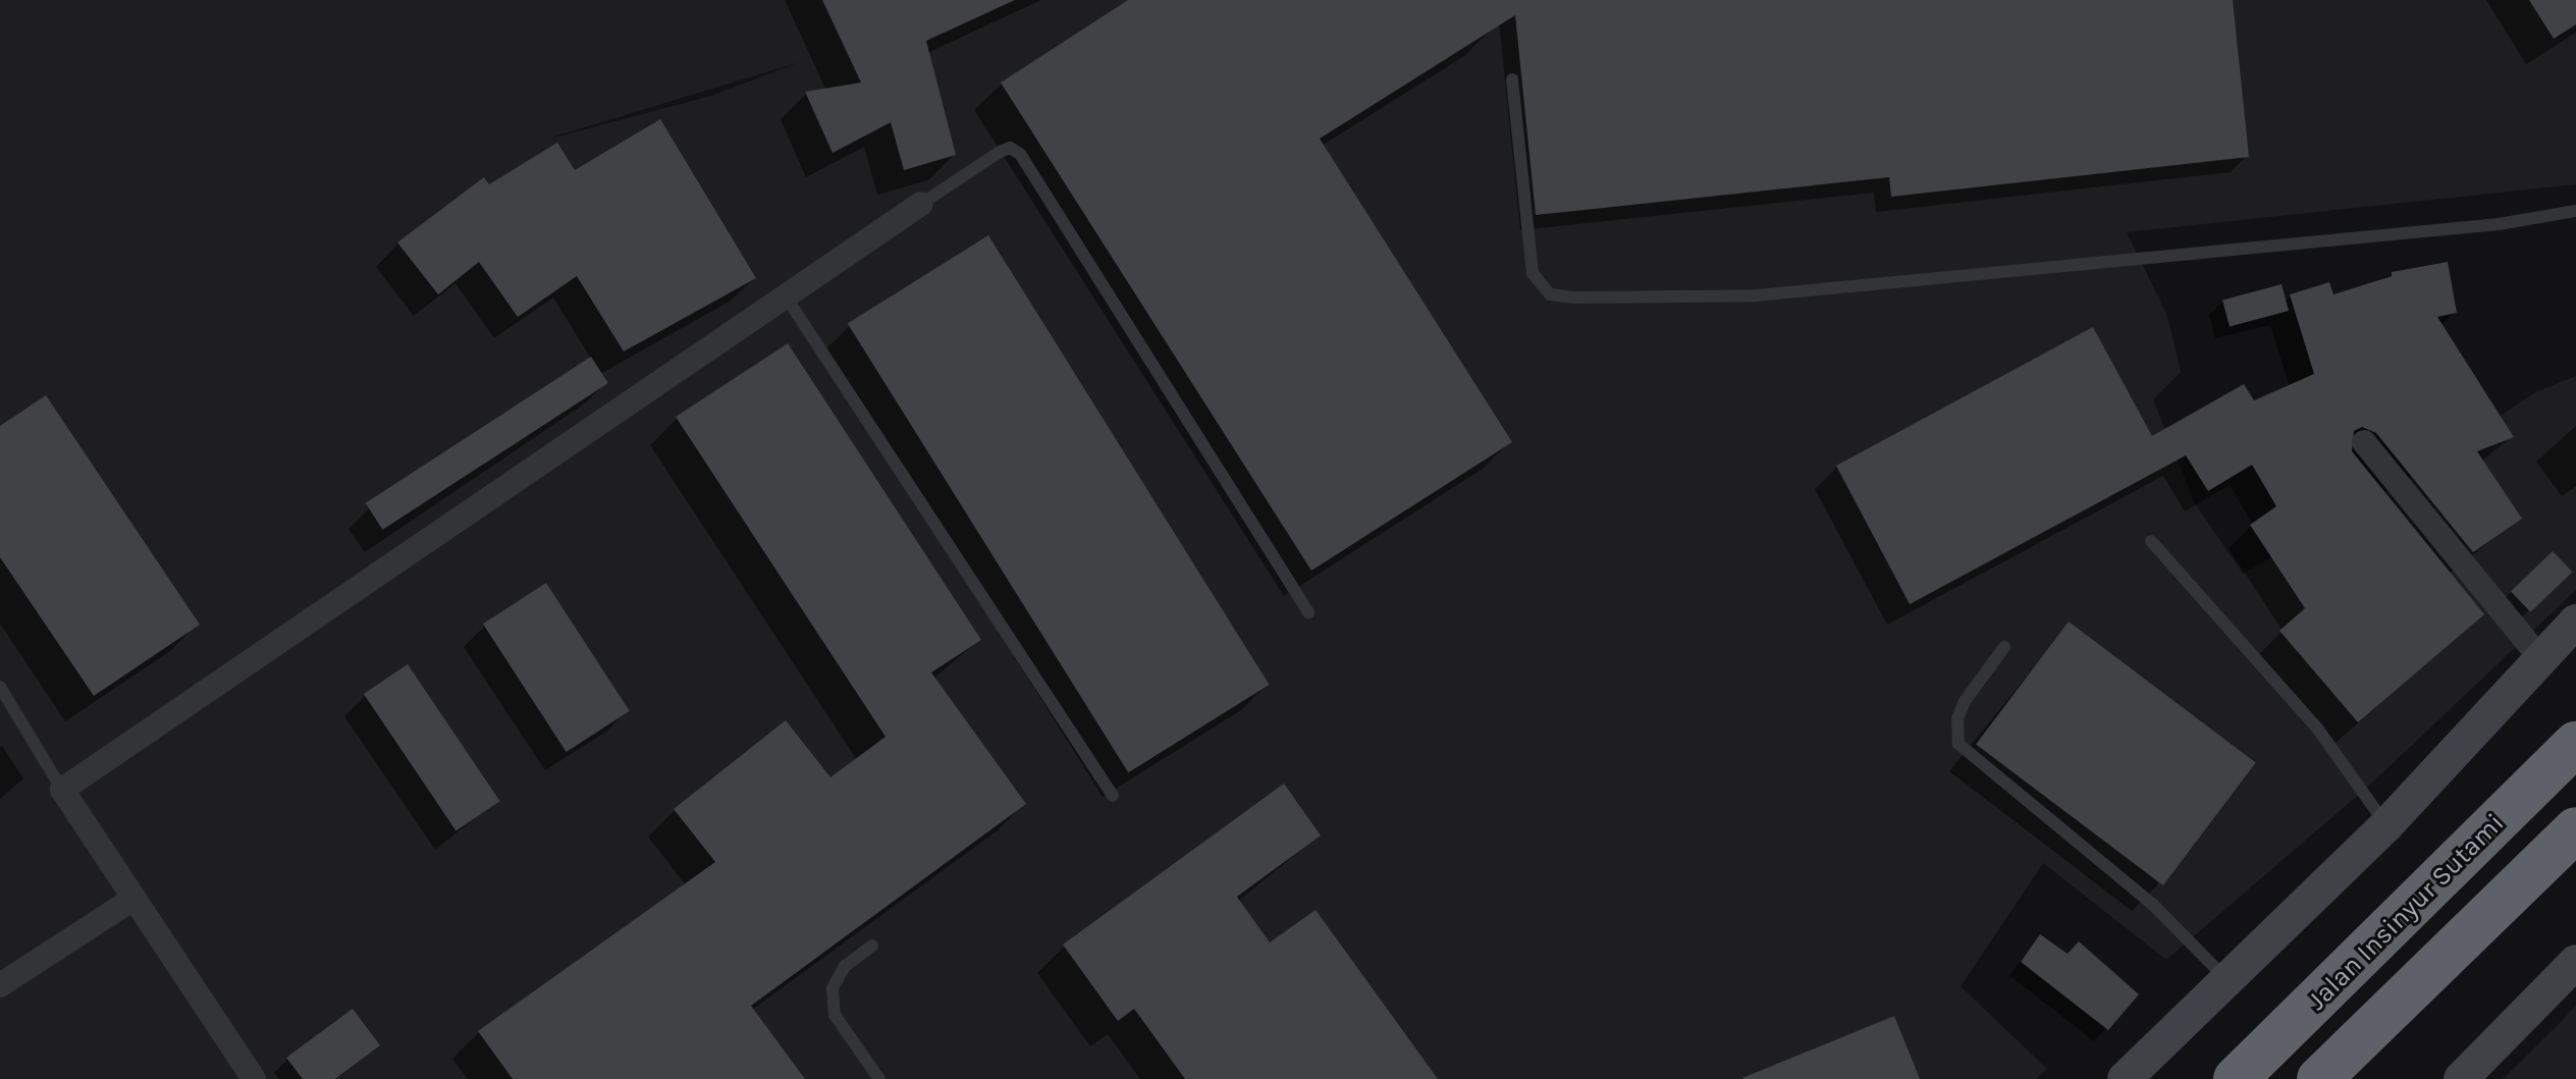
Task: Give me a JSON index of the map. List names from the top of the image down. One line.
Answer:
{"streets":{"highway":["Jalan Insinyur Sutami"]}}
